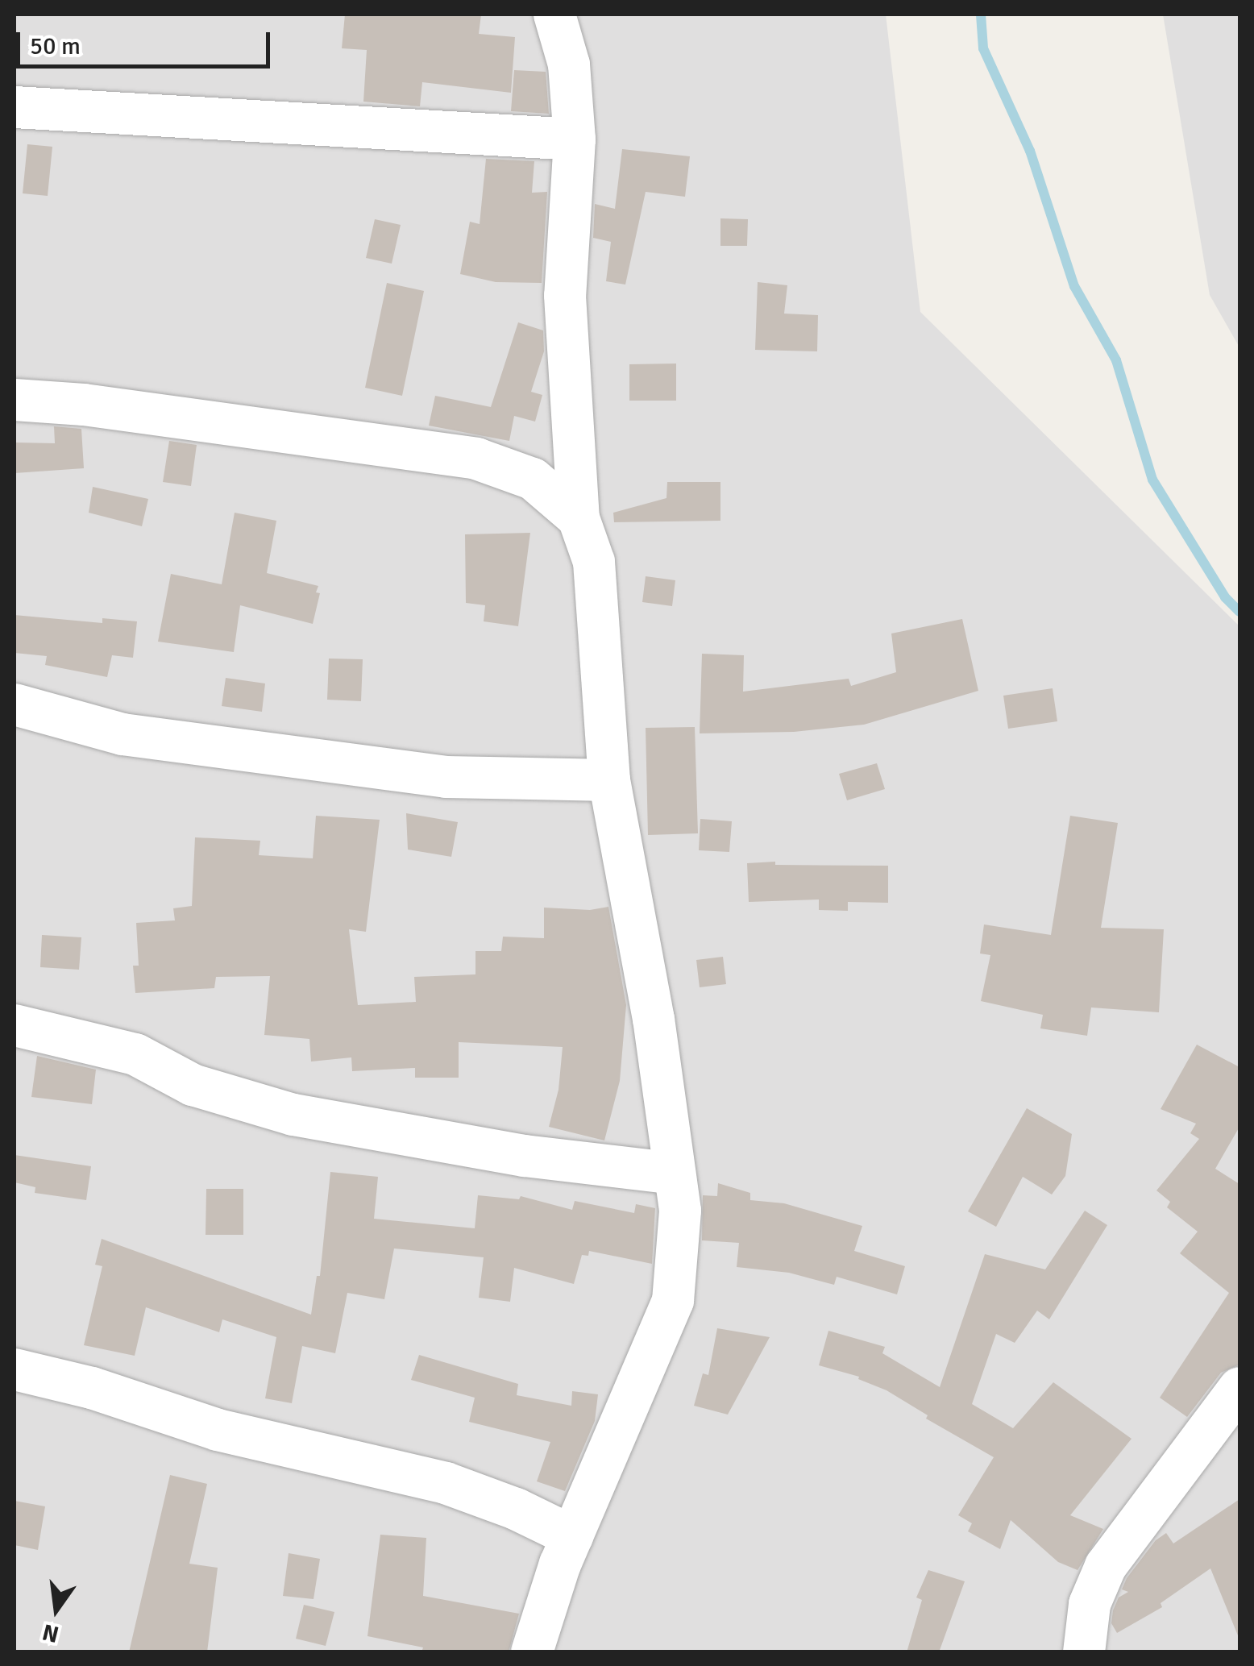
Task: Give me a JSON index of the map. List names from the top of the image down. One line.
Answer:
{"scale_bar":"50 m","north":"bottom"}
